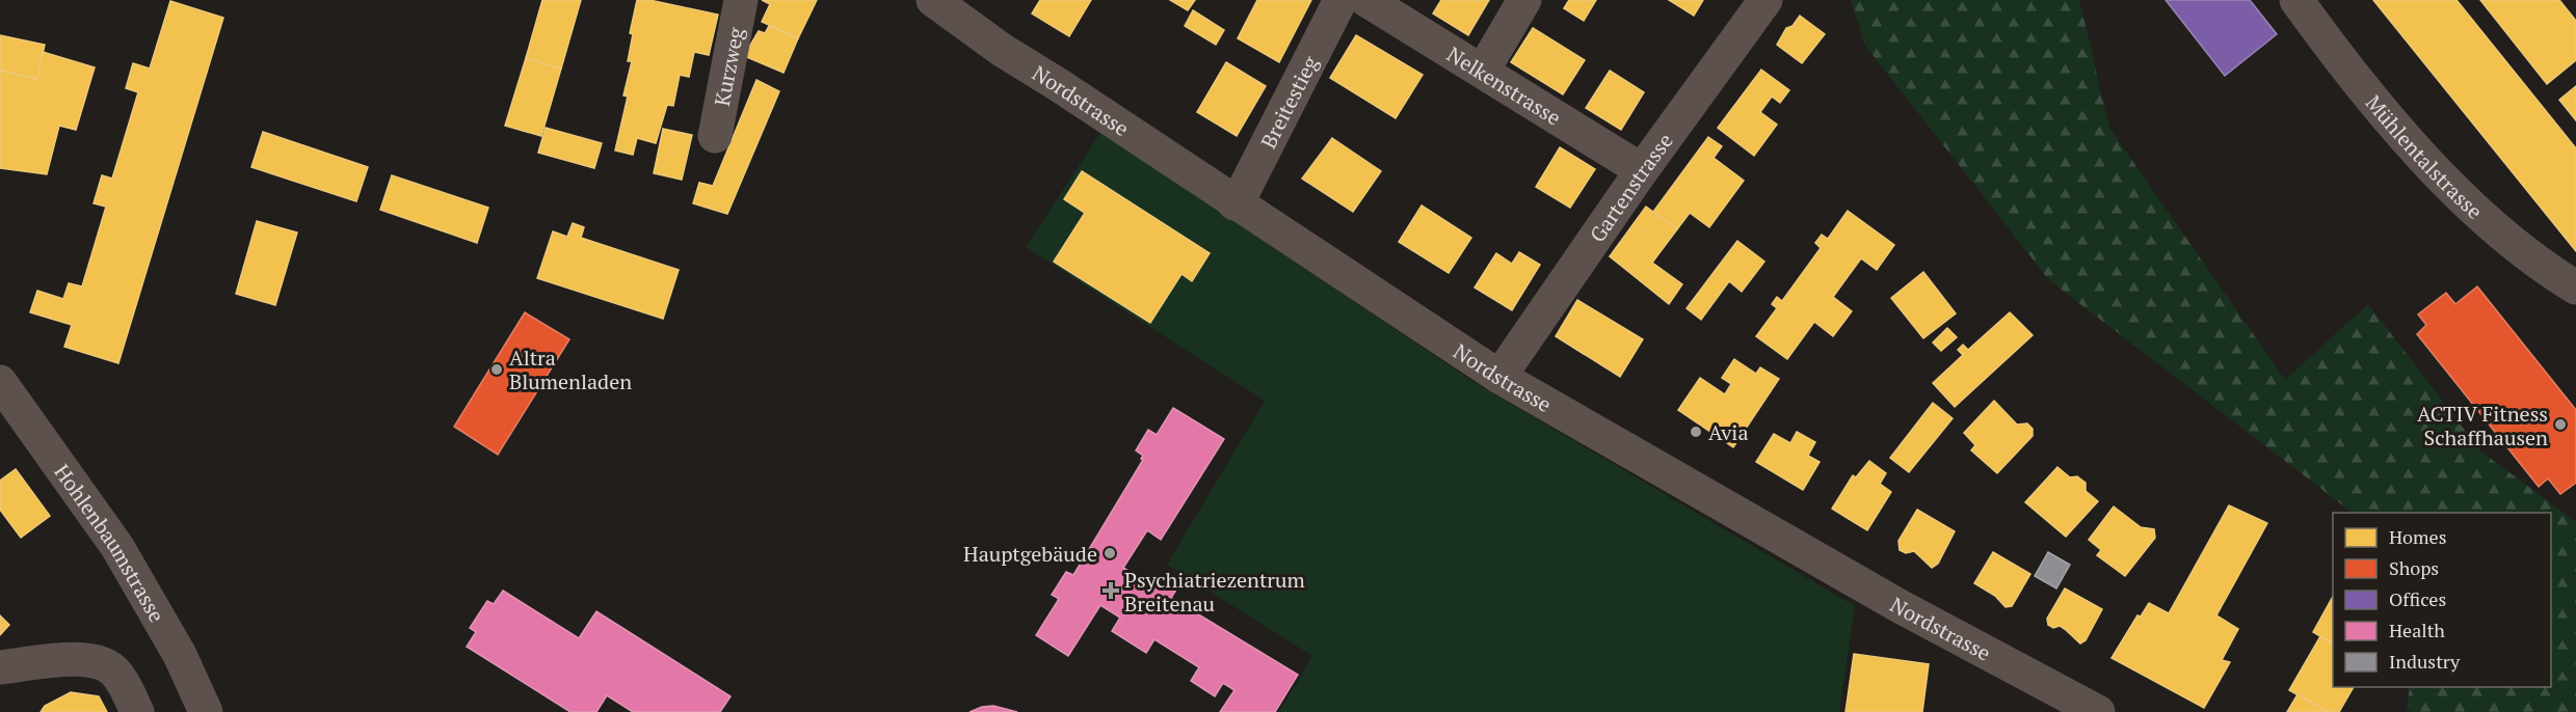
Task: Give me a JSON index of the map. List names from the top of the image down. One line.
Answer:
{"streets":{"street":["Kurzweg","Nelkenstrasse","Nordstrasse","Breitestieg","Mühlentalstrasse","Gartenstrasse","Hohlenbaumstrasse"]},"crossings":[["Nelkenstrasse","Gartenstrasse"],["Nordstrasse","Breitestieg"],["Nordstrasse","Gartenstrasse"]],"places":{"other":["Altra Blumenladen","ACTIV Fitness Schaffhausen","Avia","Hauptgebäude"],"health":["Psychiatriezentrum Breitenau"]},"legend":["Homes","Shops","Offices","Health","Industry"]}
